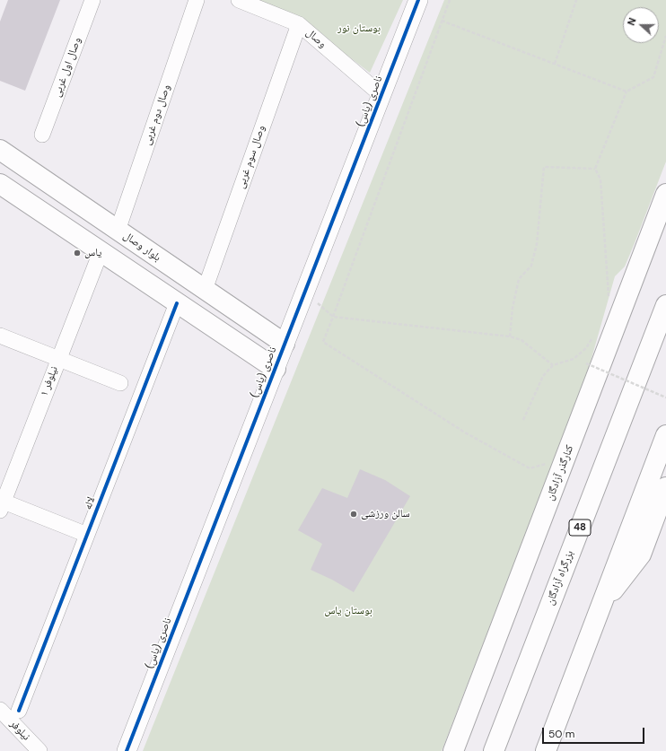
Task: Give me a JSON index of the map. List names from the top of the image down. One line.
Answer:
{"streets":{"main road":["بلوار وصال","کنارگذر آزادگان","48","بزرگراه آزادگان"],"street":["وصال","وصال اول غربی","ناصری (یاس)","وصال دوم غربی","وصال سوم غربی","نیلوفر ۱","لاله","نيلوفر"]},"crossings":[["وصال","ناصری (یاس)"],["وصال","وصال سوم غربی"],["ناصری (یاس)","بلوار وصال"],["وصال دوم غربی","بلوار وصال"],["وصال سوم غربی","بلوار وصال"]],"parks":["بوستان نور","بوستان یاس"],"places":["یاس","سالن ورزشی"],"scale_bar":"50 m","north":"left"}
